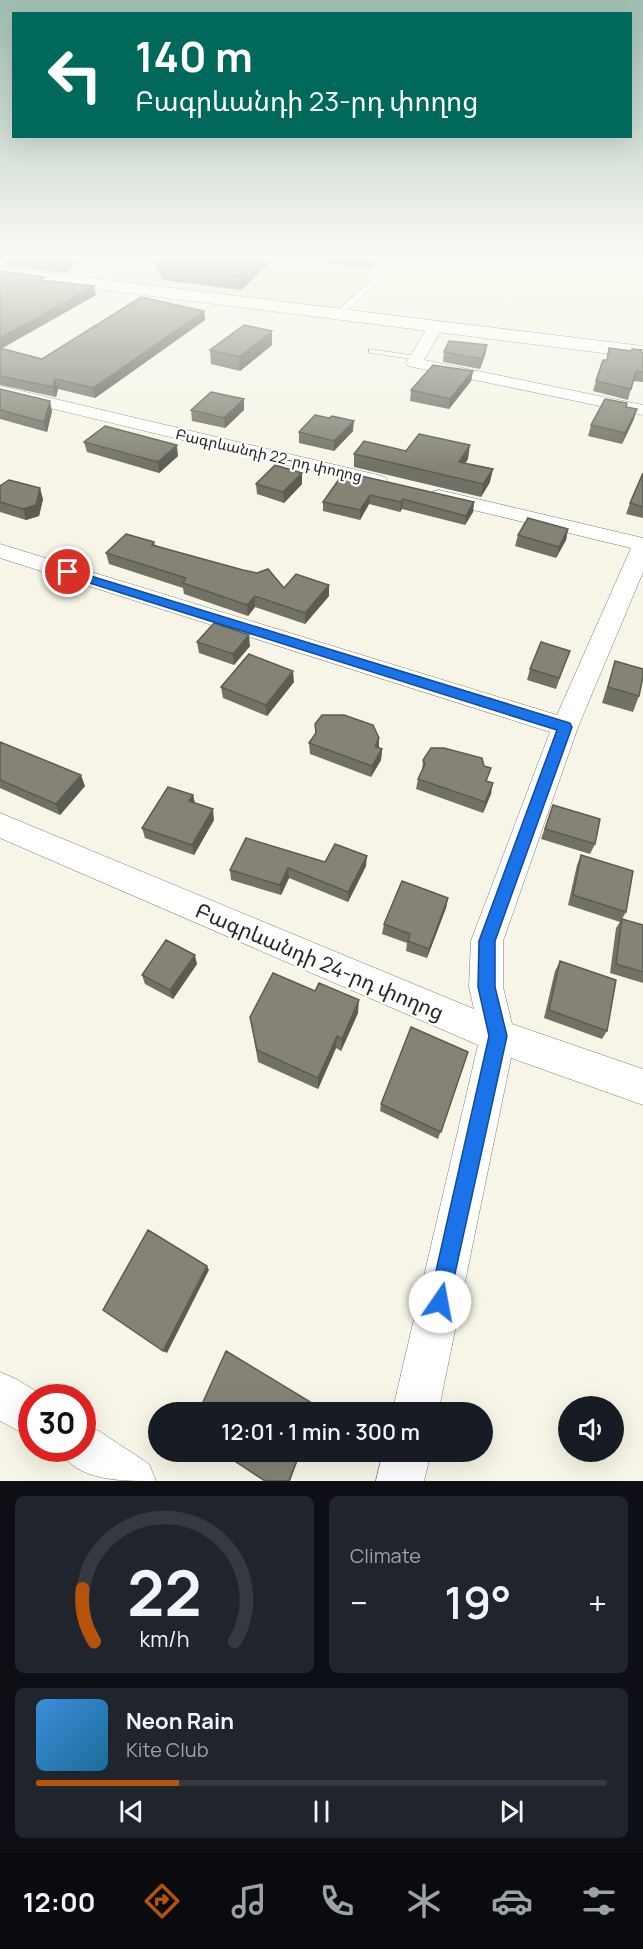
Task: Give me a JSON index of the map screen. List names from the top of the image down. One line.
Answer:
{"streets":{"street":["Բագրևանդի 22-րդ փողոց","Բագրևանդի 24-րդ փողոց"]},"page":{"turn":["140 m","Բագրևանդի 23-րդ փողոց"],"limit":"30","trip":"12:01 · 1 min · 300 m","tile":"Climate","heat":["−","19°","+"],"song":["Neon Rain","Kite Club"],"tabs":"12:00","gauge":["22","km/h"]}}
